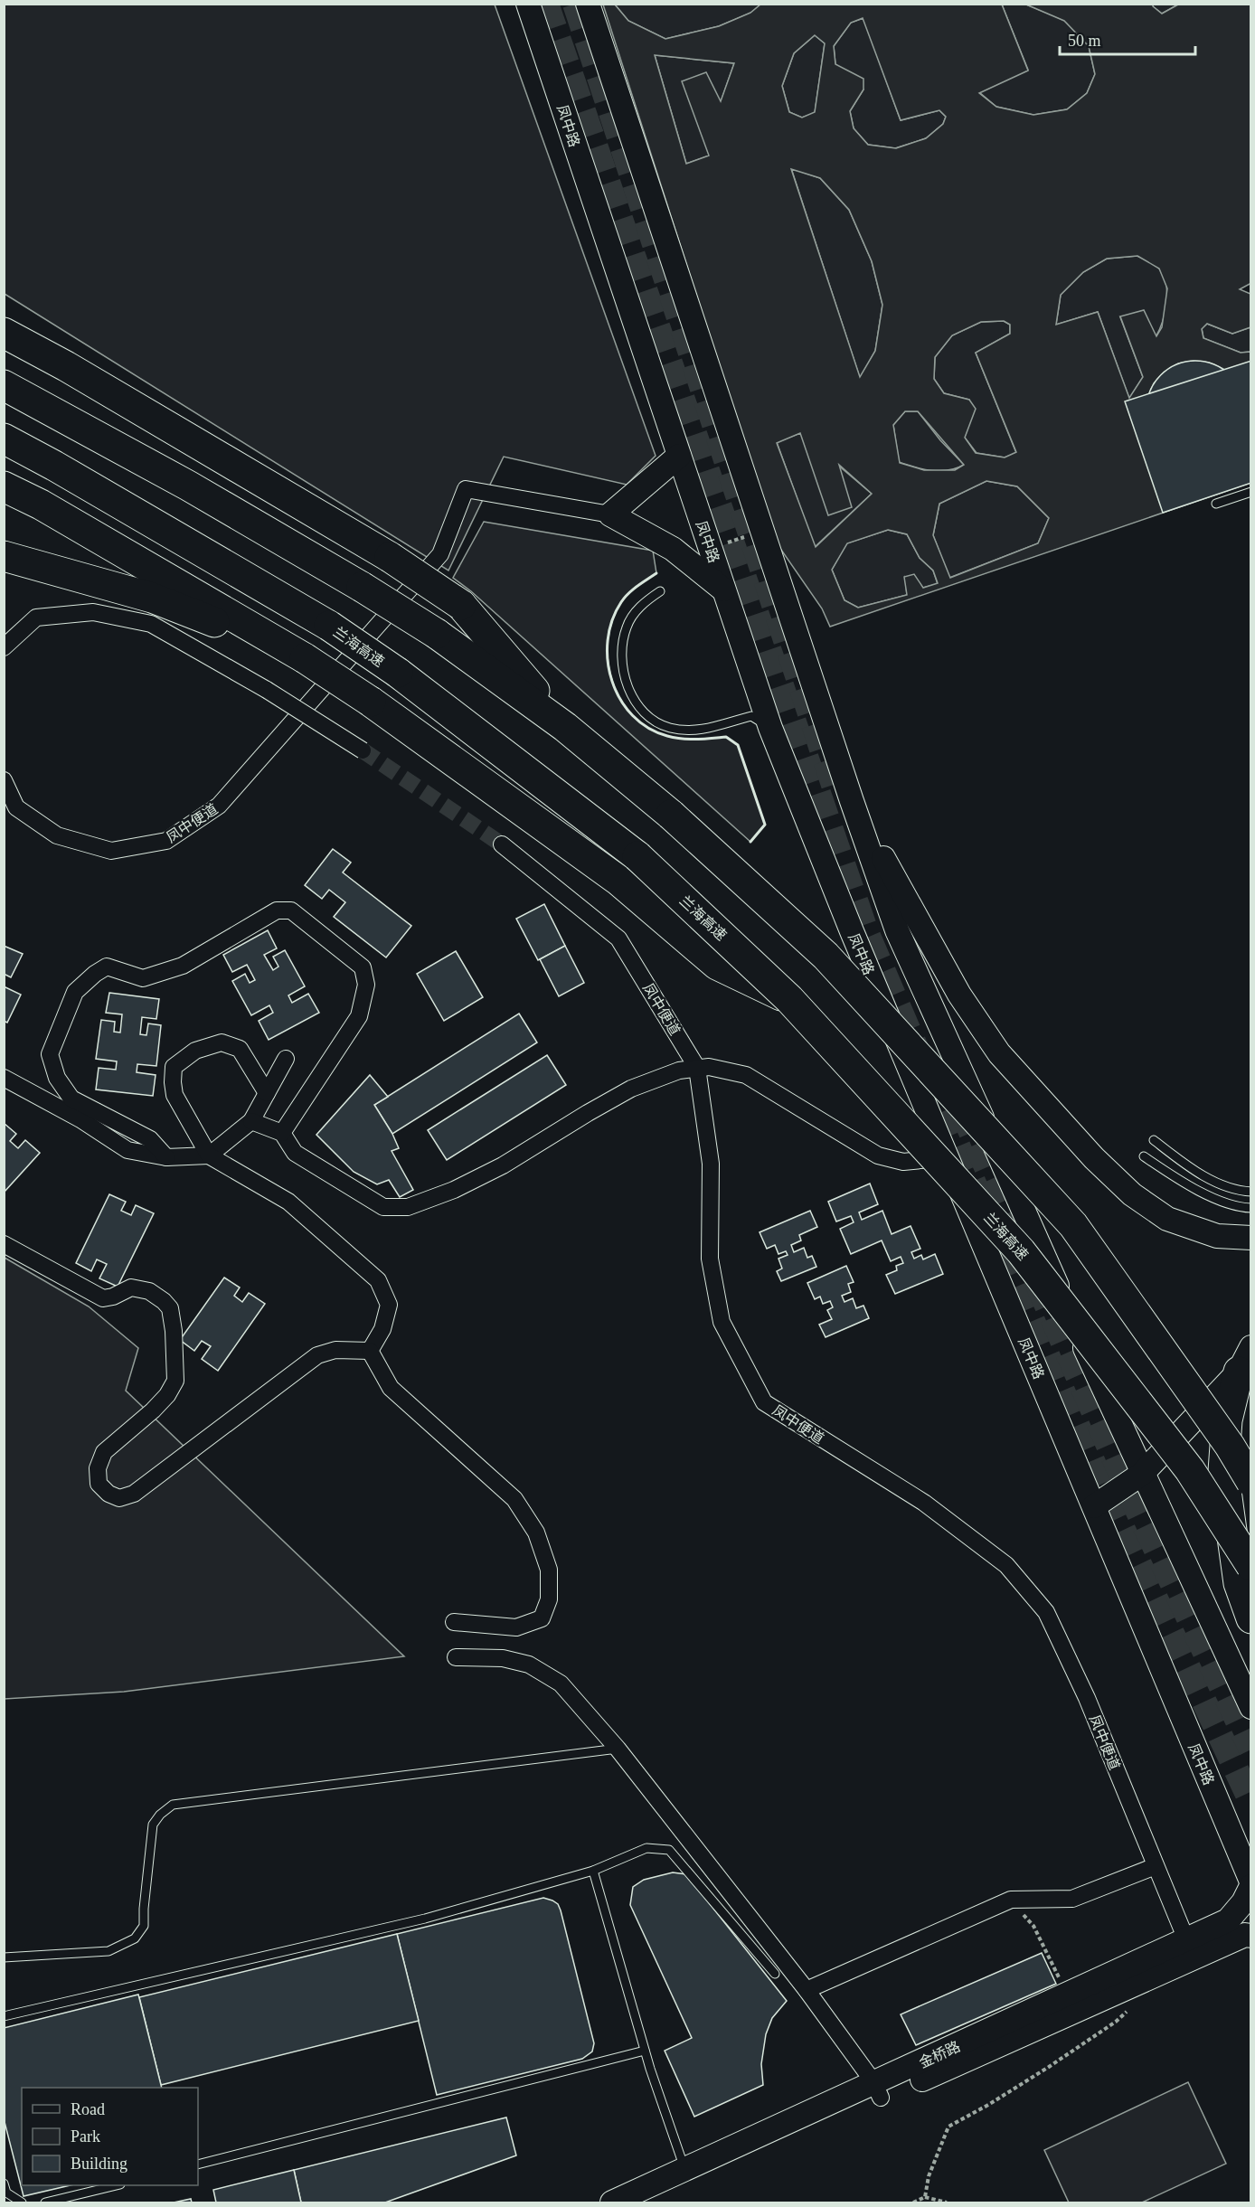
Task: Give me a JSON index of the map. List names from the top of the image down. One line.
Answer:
{"streets":{"highway":["兰海高速"],"main road":["凤中路","金桥路"],"street":["凤中便道"]},"crossings":[["凤中便道","金桥路"]],"legend":["Road","Park","Building"],"scale_bar":"50 m"}
